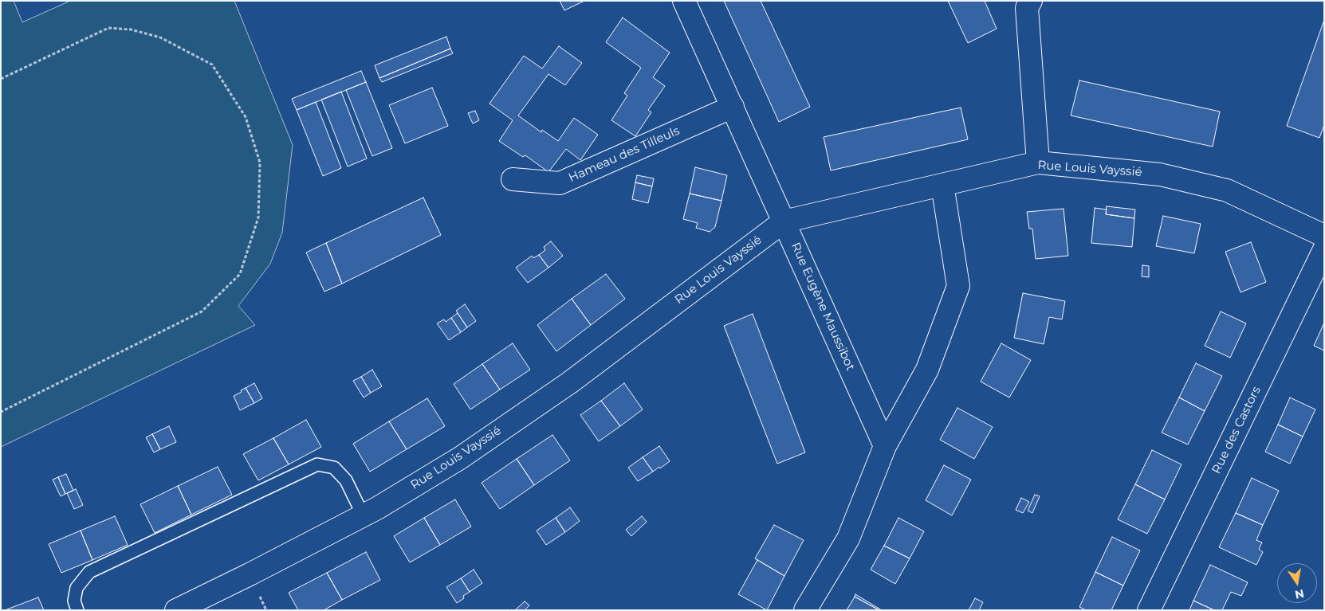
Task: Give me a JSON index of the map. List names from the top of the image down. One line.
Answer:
{"streets":{"street":["Hameau des Tilleuls","Rue Louis Vayssié","Rue Eugène Maussibot","Rue des Castors"]},"crossings":[["Hameau des Tilleuls","Rue Eugène Maussibot"],["Rue Louis Vayssié","Rue Eugène Maussibot"]],"north":"bottom"}
